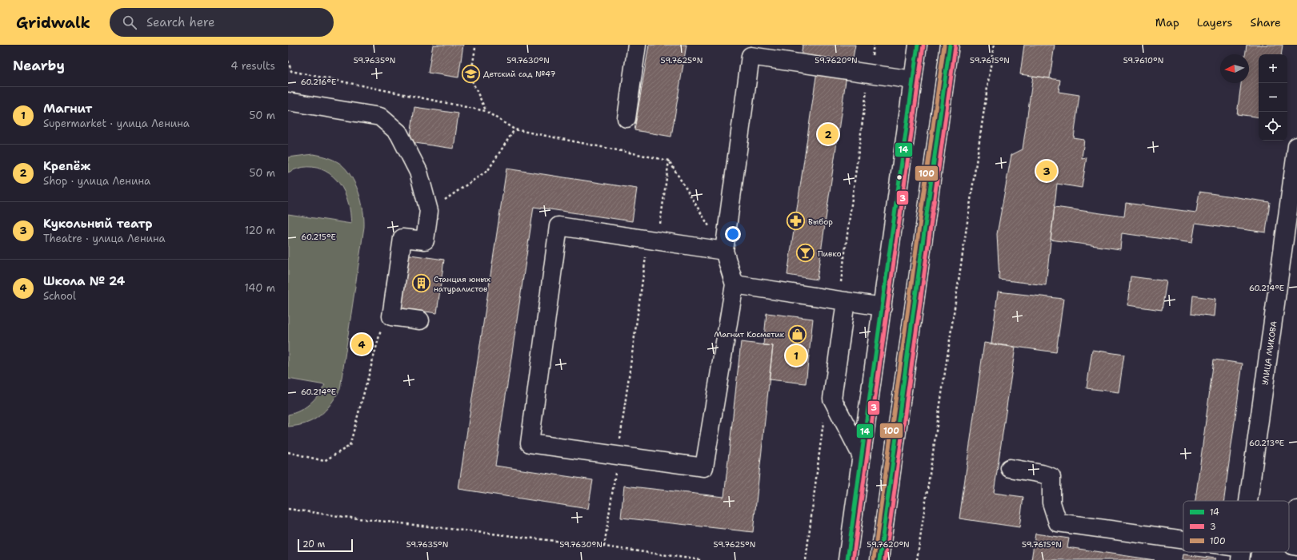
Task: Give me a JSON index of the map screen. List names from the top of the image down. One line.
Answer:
{"streets":{"main road":["УЛИЦА МИКОВА"]},"places":{"school or university":["Детский сад №47"],"pharmacy":["Выбор"],"bar":["Пивко"],"building":["Станция юных натуралистов"],"shop":["Магнит Косметик"]},"lines":["transit line 14","transit line 100","transit line 3"],"legend":["14","3","100"],"scale_bar":"20 m","north":"left","page":{"header":"Gridwalk","search":"Search here","nav":["Map","Layers","Share"],"heading":["Nearby","4 results"],"map_buttons":["+","−"],"list":[{"mark":"1","name":"Магнит","note":"Supermarket · улица Ленина","value":"50 m"},{"mark":"2","name":"Крепёж","note":"Shop · улица Ленина","value":"50 m"},{"mark":"3","name":"Кукольный театр","note":"Theatre · улица Ленина","value":"120 m"},{"mark":"4","name":"Школа № 24","note":"School","value":"140 m"}],"pins":["2","3","4","1"],"scale":"20 m"},"coordinates":["59.7635°N","59.7630°N","59.7625°N","59.7620°N","59.7615°N","59.7610°N","60.216°E","60.215°E","60.214°E","60.213°E"]}
